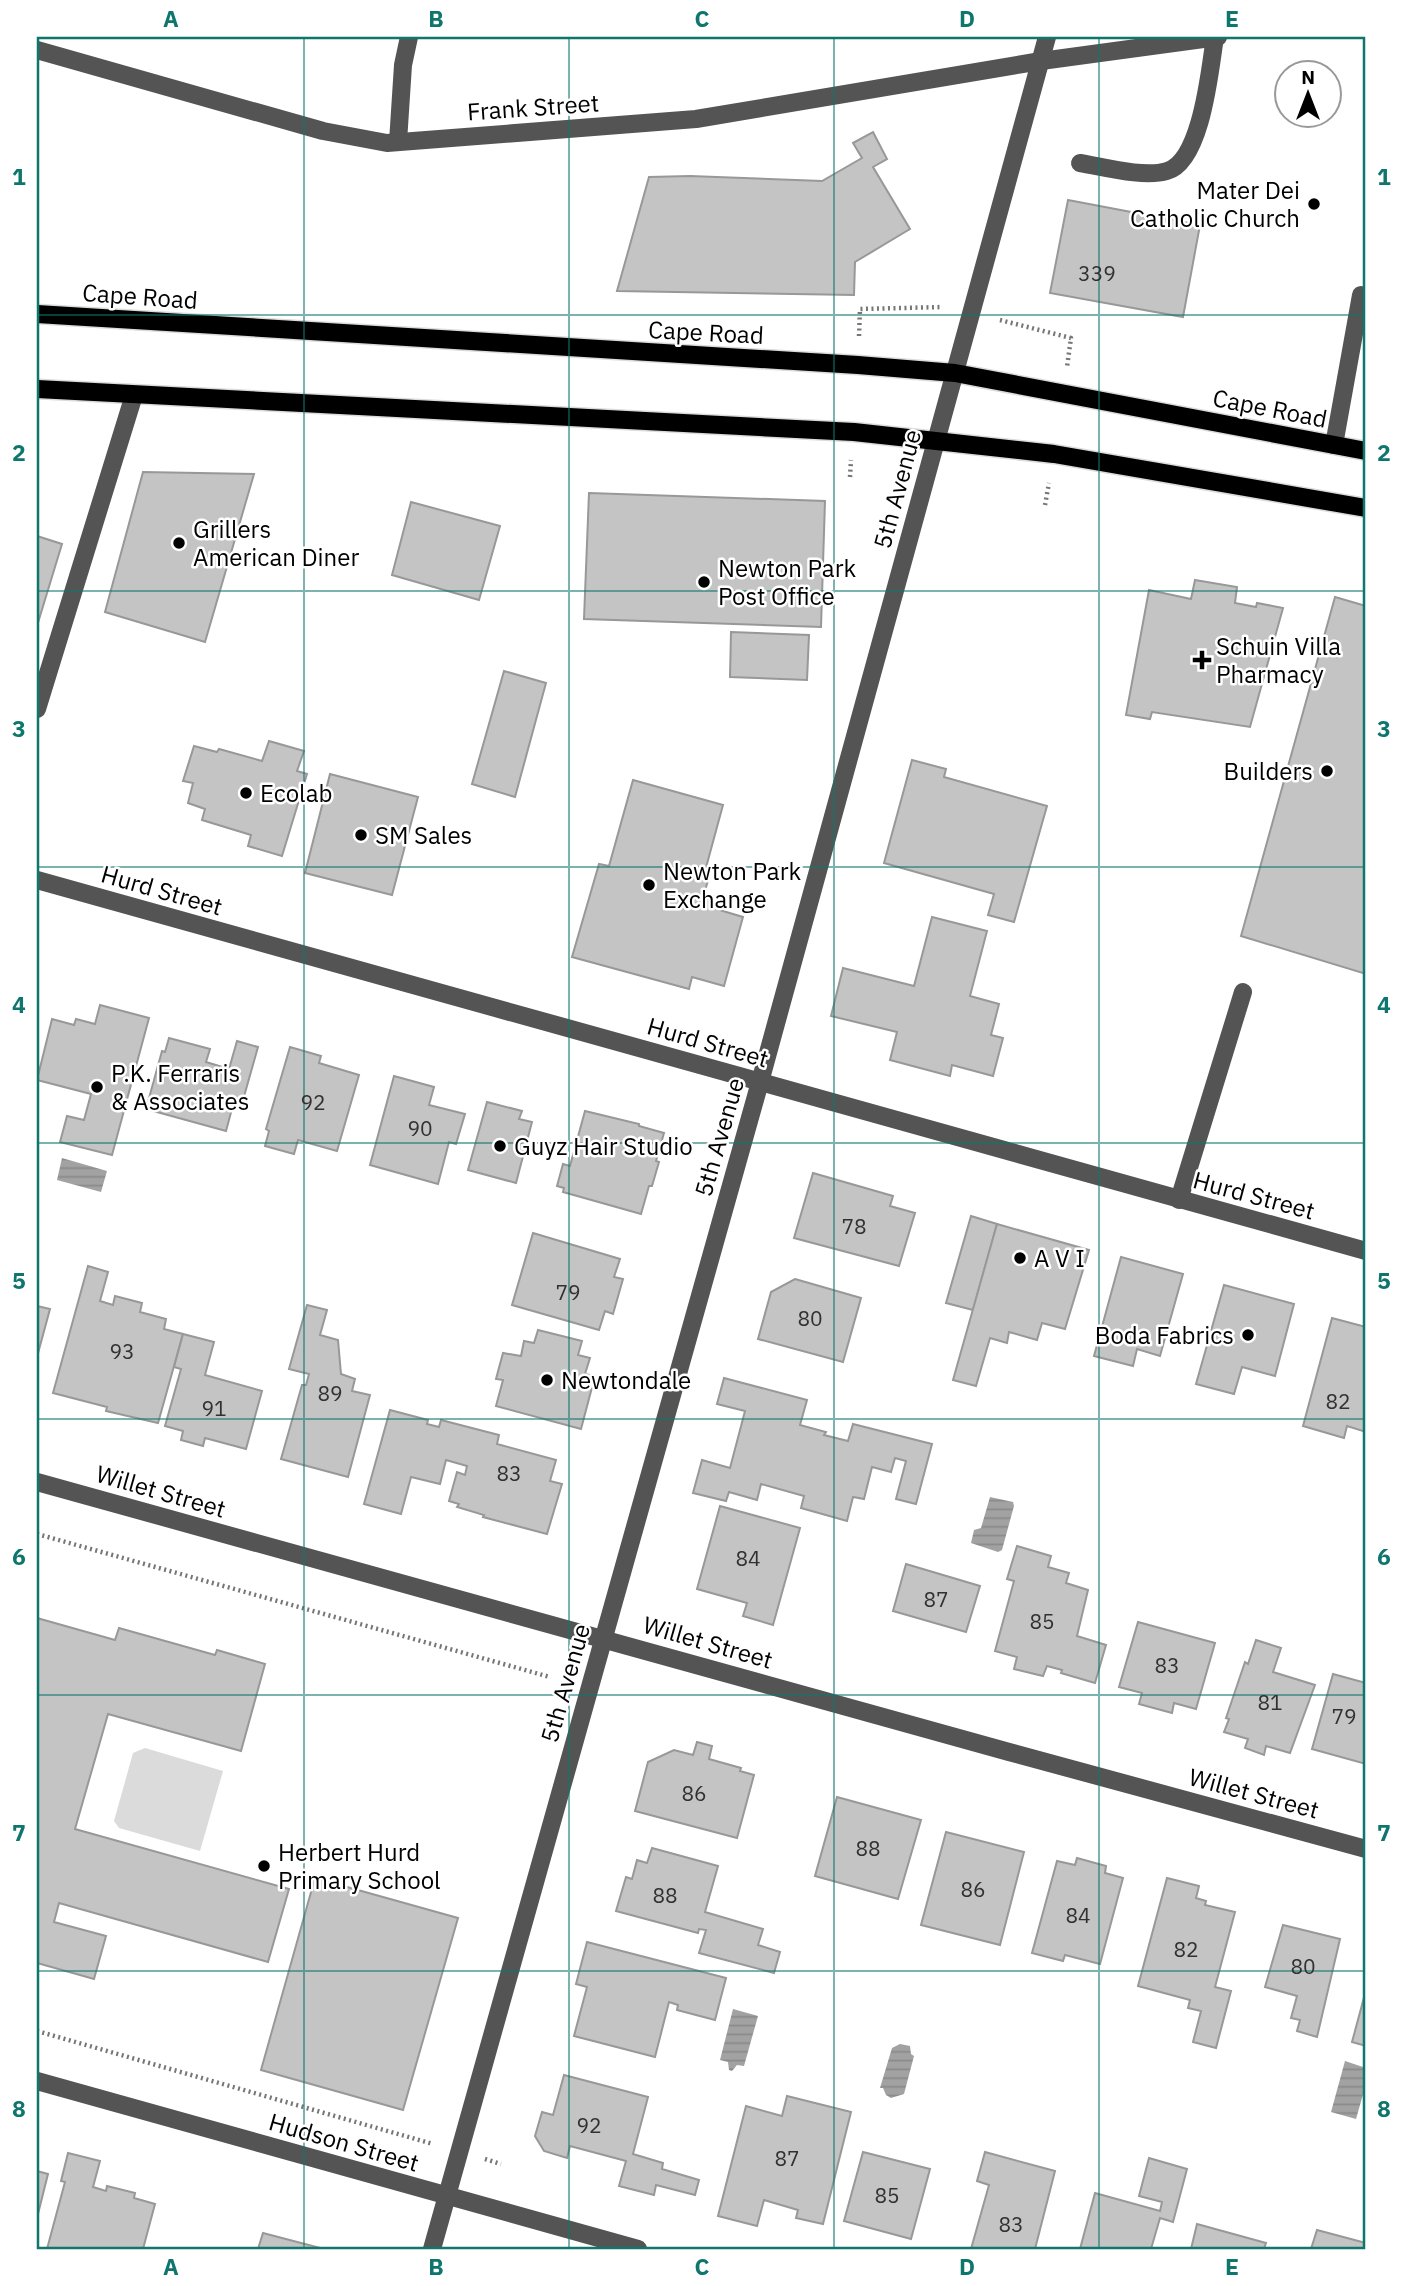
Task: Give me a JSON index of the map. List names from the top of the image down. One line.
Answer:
{"streets":{"main road":["Cape Road"],"street":["Frank Street","5th Avenue","Hurd Street","Willet Street","Hudson Street"]},"crossings":[["Frank Street","5th Avenue"],["Cape Road","5th Avenue"],["5th Avenue","Hurd Street"],["5th Avenue","Willet Street"],["5th Avenue","Hudson Street"]],"places":{"other":["Mater Dei Catholic Church","Grillers American Diner","Newton Park Post Office","Builders","Ecolab","SM Sales","Newton Park Exchange","P.K. Ferraris & Associates","Guyz Hair Studio","A V I","Boda Fabrics","Newtondale","Herbert Hurd Primary School"],"health":["Schuin Villa Pharmacy"]},"house_numbers":["339","92","90","78","79","80","93","89","82","91","83","84","87","85","83","81","79","86","88","86","88","84","82","80","92","87","85","83"],"north":"top","grid":{"columns":["A","B","C","D","E"],"rows":["1","2","3","4","5","6","7","8"]}}
